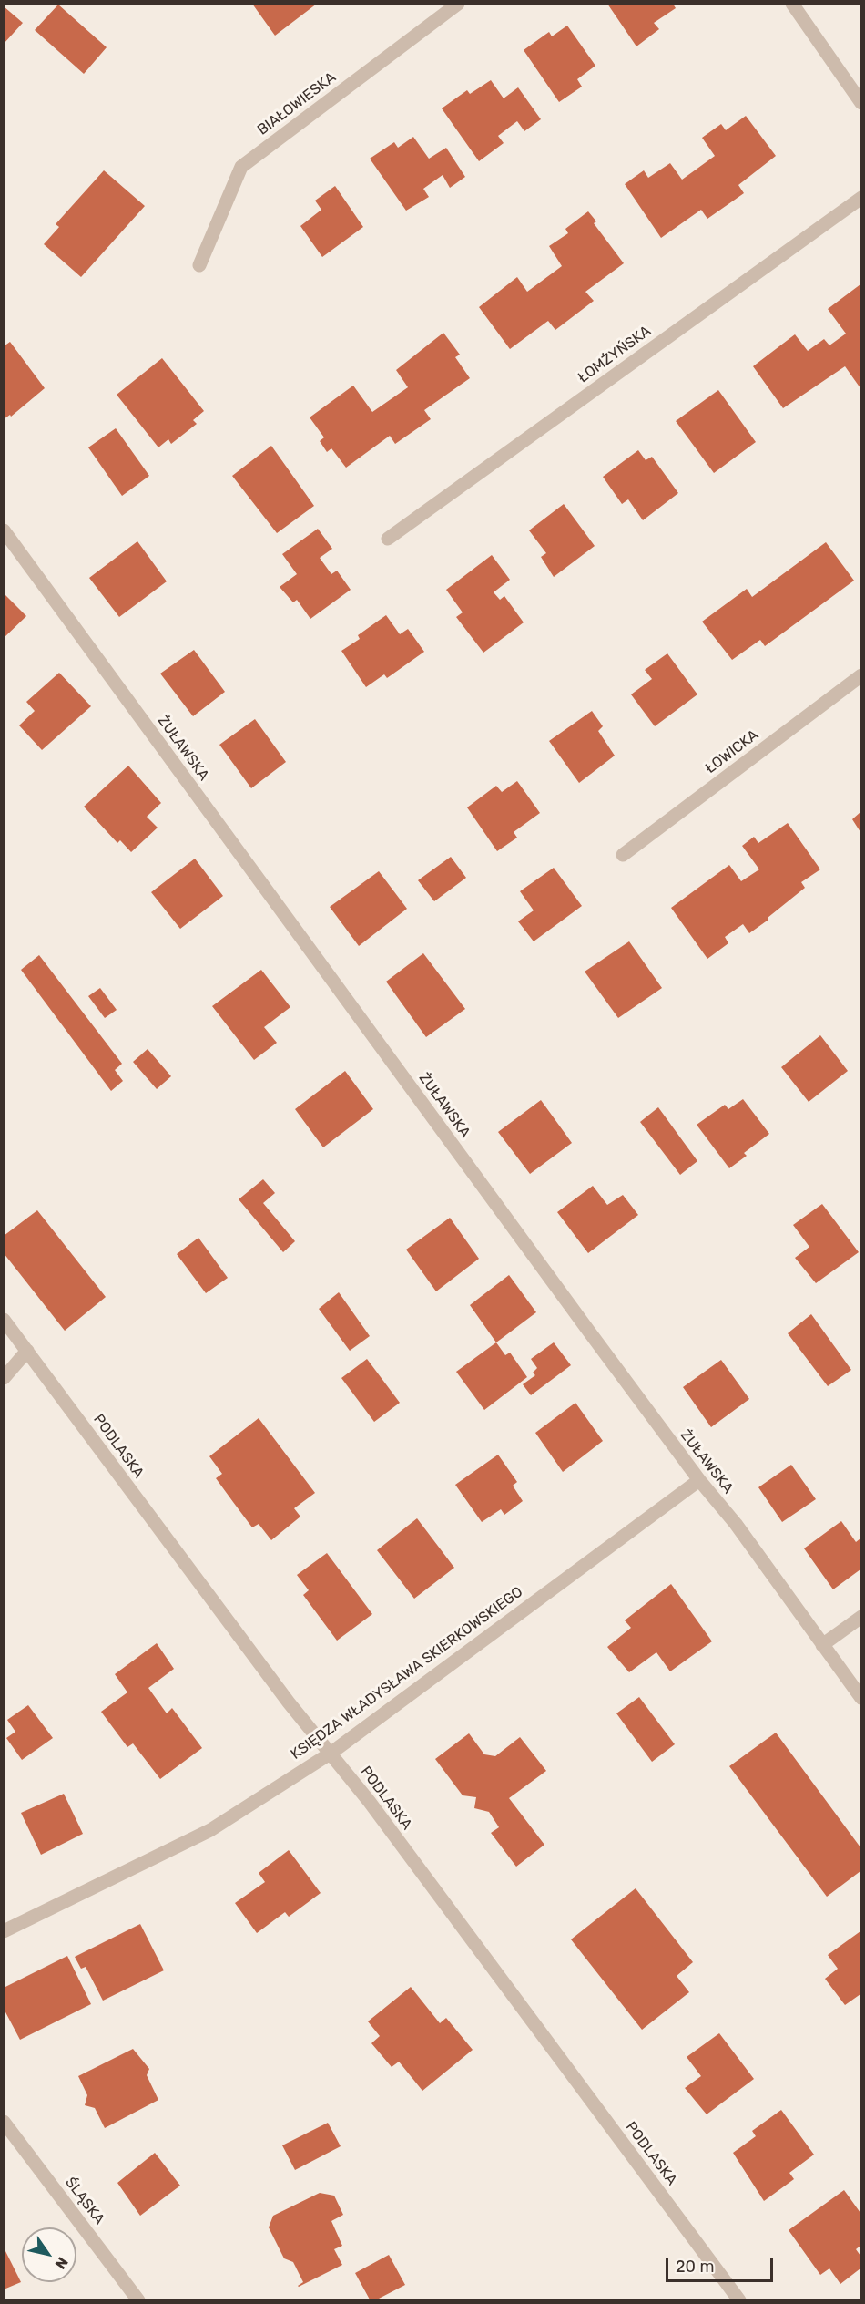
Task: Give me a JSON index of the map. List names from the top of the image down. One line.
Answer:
{"streets":{"street":["BIAŁOWIESKA","ŁOMŻYŃSKA","ŻUŁAWSKA","ŁOWICKA","PODLASKA","KSIĘDZA WŁADYSŁAWA SKIERKOWSKIEGO","ŚLĄSKA"]},"crossings":[["ŻUŁAWSKA","KSIĘDZA WŁADYSŁAWA SKIERKOWSKIEGO"],["PODLASKA","KSIĘDZA WŁADYSŁAWA SKIERKOWSKIEGO"]],"scale_bar":"20 m","north":"bottom right"}
